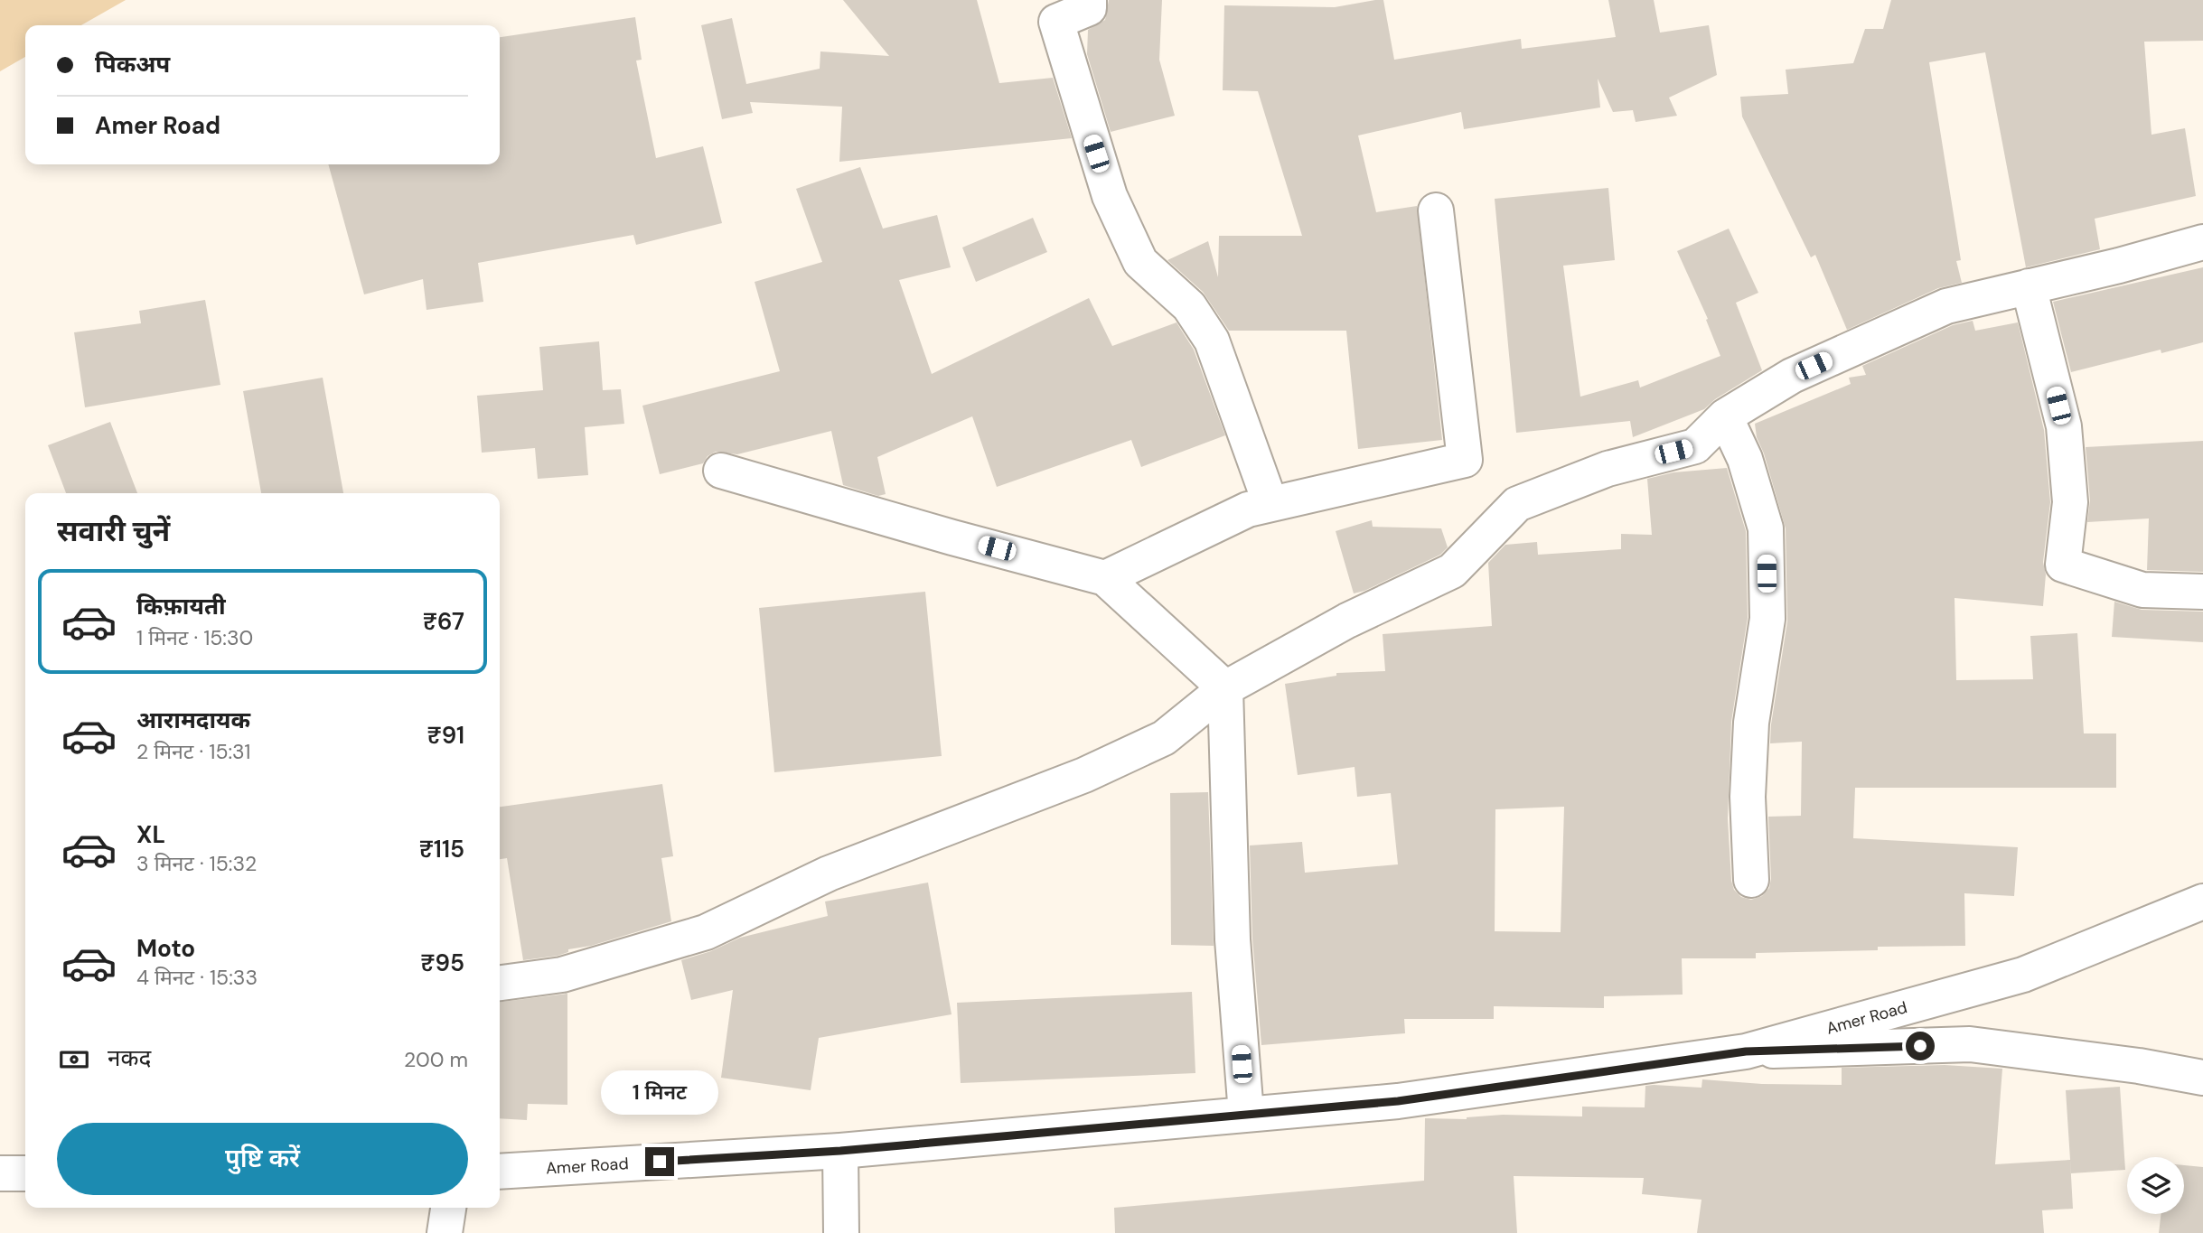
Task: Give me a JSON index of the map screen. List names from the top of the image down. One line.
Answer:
{"streets":{"street":["Amer Road"]},"page":{"banner":["पिकअप","Amer Road"],"heading":"सवारी चुनें","list":[{"name":"किफ़ायती","note":"1 मिनट · 15:30","value":"₹67"},{"name":"आरामदायक","note":"2 मिनट · 15:31","value":"₹91"},{"name":"XL","note":"3 मिनट · 15:32","value":"₹115"},{"name":"Moto","note":"4 मिनट · 15:33","value":"₹95"}],"pay":["नकद","200 m"],"bubble":"1 मिनट","buttons":"पुष्टि करें"}}
